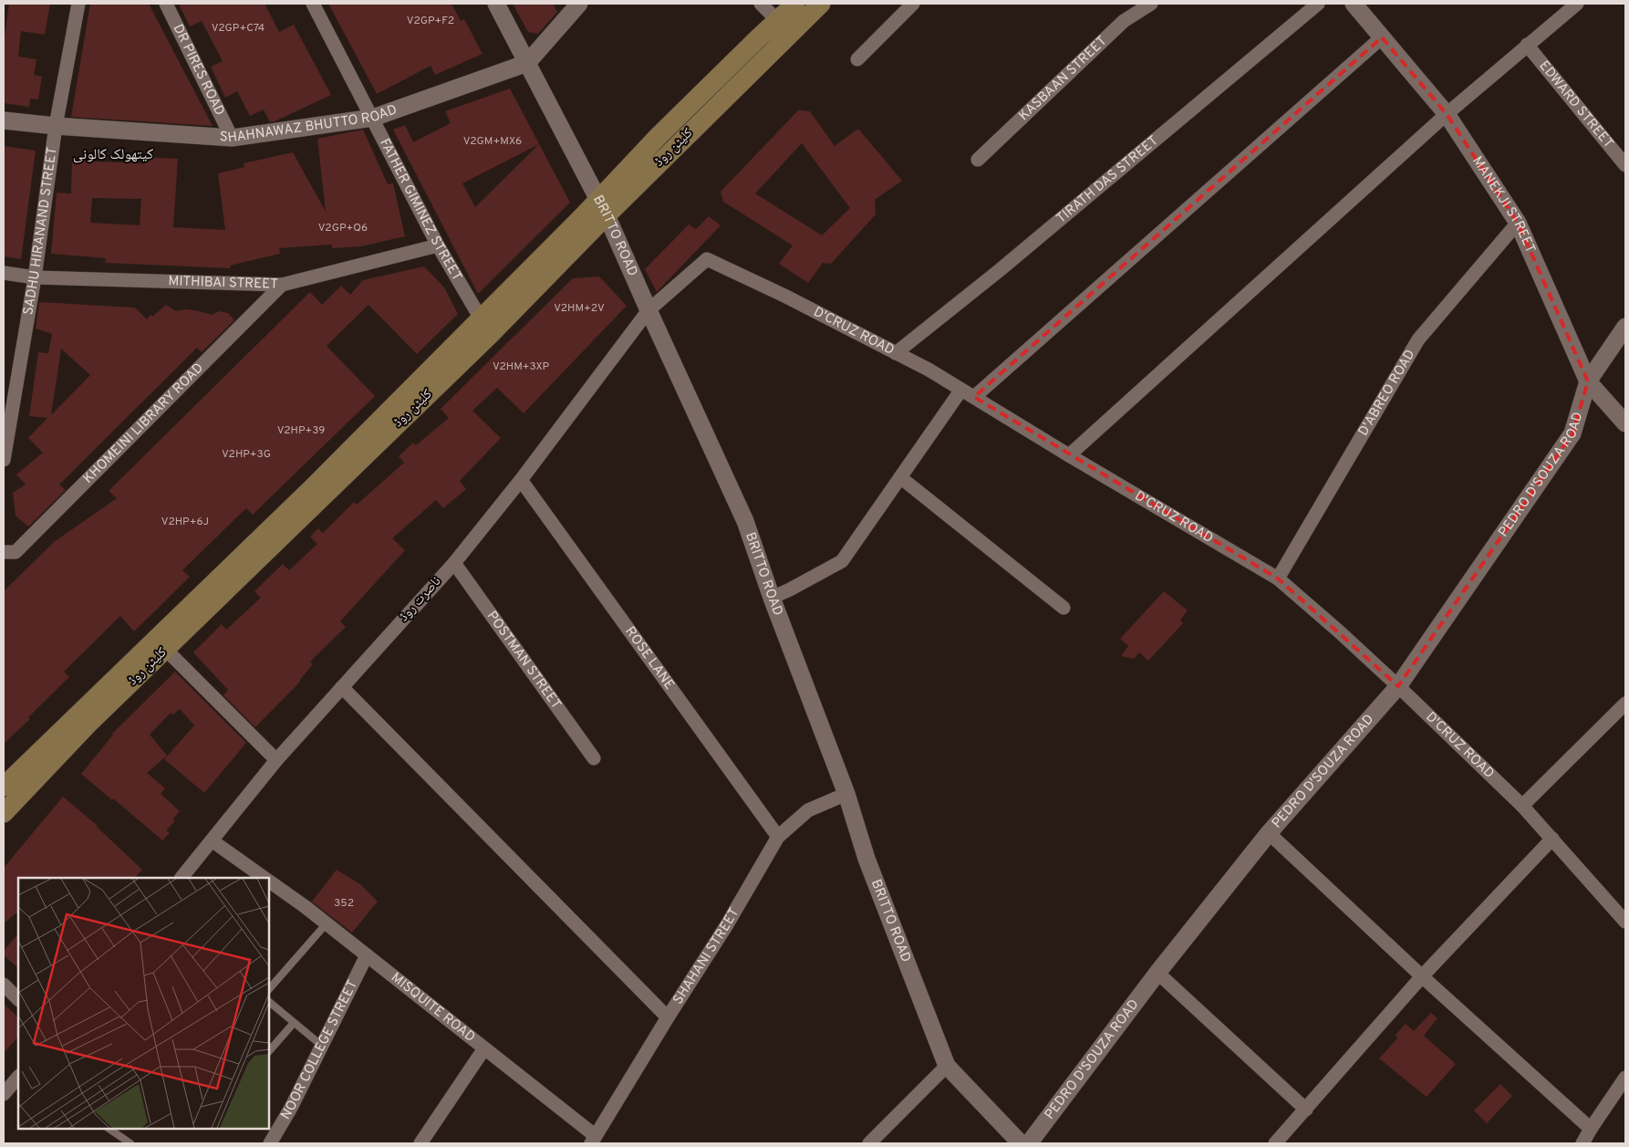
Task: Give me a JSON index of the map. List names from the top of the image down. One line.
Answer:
{"streets":{"main road":["کلیٹن روڈ"],"street":["DR PIRES ROAD","KASBAAN STREET","EDWARD STREET","SHAHNAWAZ BHUTTO ROAD","TIRATH DAS STREET","MANEKJI STREET","FATHER GIMINEZ STREET","SADHU HIRANAND STREET","BRITTO ROAD","MITHIBAI STREET","D'CRUZ ROAD","D'ABREO ROAD","KHOMEINI LIBRARY ROAD","PEDRO D'SOUZA ROAD","ناصرت روڈ","ROSE LANE","POSTMAN STREET","SHAHANI STREET","MISQUITE ROAD","NOOR COLLEGE STREET"]},"crossings":[["DR PIRES ROAD","SHAHNAWAZ BHUTTO ROAD"],["SHAHNAWAZ BHUTTO ROAD","FATHER GIMINEZ STREET"],["SHAHNAWAZ BHUTTO ROAD","SADHU HIRANAND STREET"],["SHAHNAWAZ BHUTTO ROAD","BRITTO ROAD"],["کلیٹن روڈ","FATHER GIMINEZ STREET"],["کلیٹن روڈ","BRITTO ROAD"],["TIRATH DAS STREET","D'CRUZ ROAD"],["MANEKJI STREET","D'ABREO ROAD"],["MANEKJI STREET","PEDRO D'SOUZA ROAD"],["FATHER GIMINEZ STREET","MITHIBAI STREET"],["SADHU HIRANAND STREET","MITHIBAI STREET"],["BRITTO ROAD","D'CRUZ ROAD"],["BRITTO ROAD","ناصرت روڈ"],["BRITTO ROAD","SHAHANI STREET"],["MITHIBAI STREET","KHOMEINI LIBRARY ROAD"],["D'CRUZ ROAD","D'ABREO ROAD"],["D'CRUZ ROAD","PEDRO D'SOUZA ROAD"],["D'CRUZ ROAD","ناصرت روڈ"],["ناصرت روڈ","ROSE LANE"],["ناصرت روڈ","POSTMAN STREET"],["ناصرت روڈ","MISQUITE ROAD"],["ROSE LANE","SHAHANI STREET"],["SHAHANI STREET","MISQUITE ROAD"],["MISQUITE ROAD","NOOR COLLEGE STREET"]],"districts":["کیتھولک کالونی"],"house_numbers":["V2GP+F2","V2GP+C74","V2GM+MX6","V2GP+Q6","V2HM+2V","V2HM+3XP","V2HP+39","V2HP+3G","V2HP+6J","352"]}
